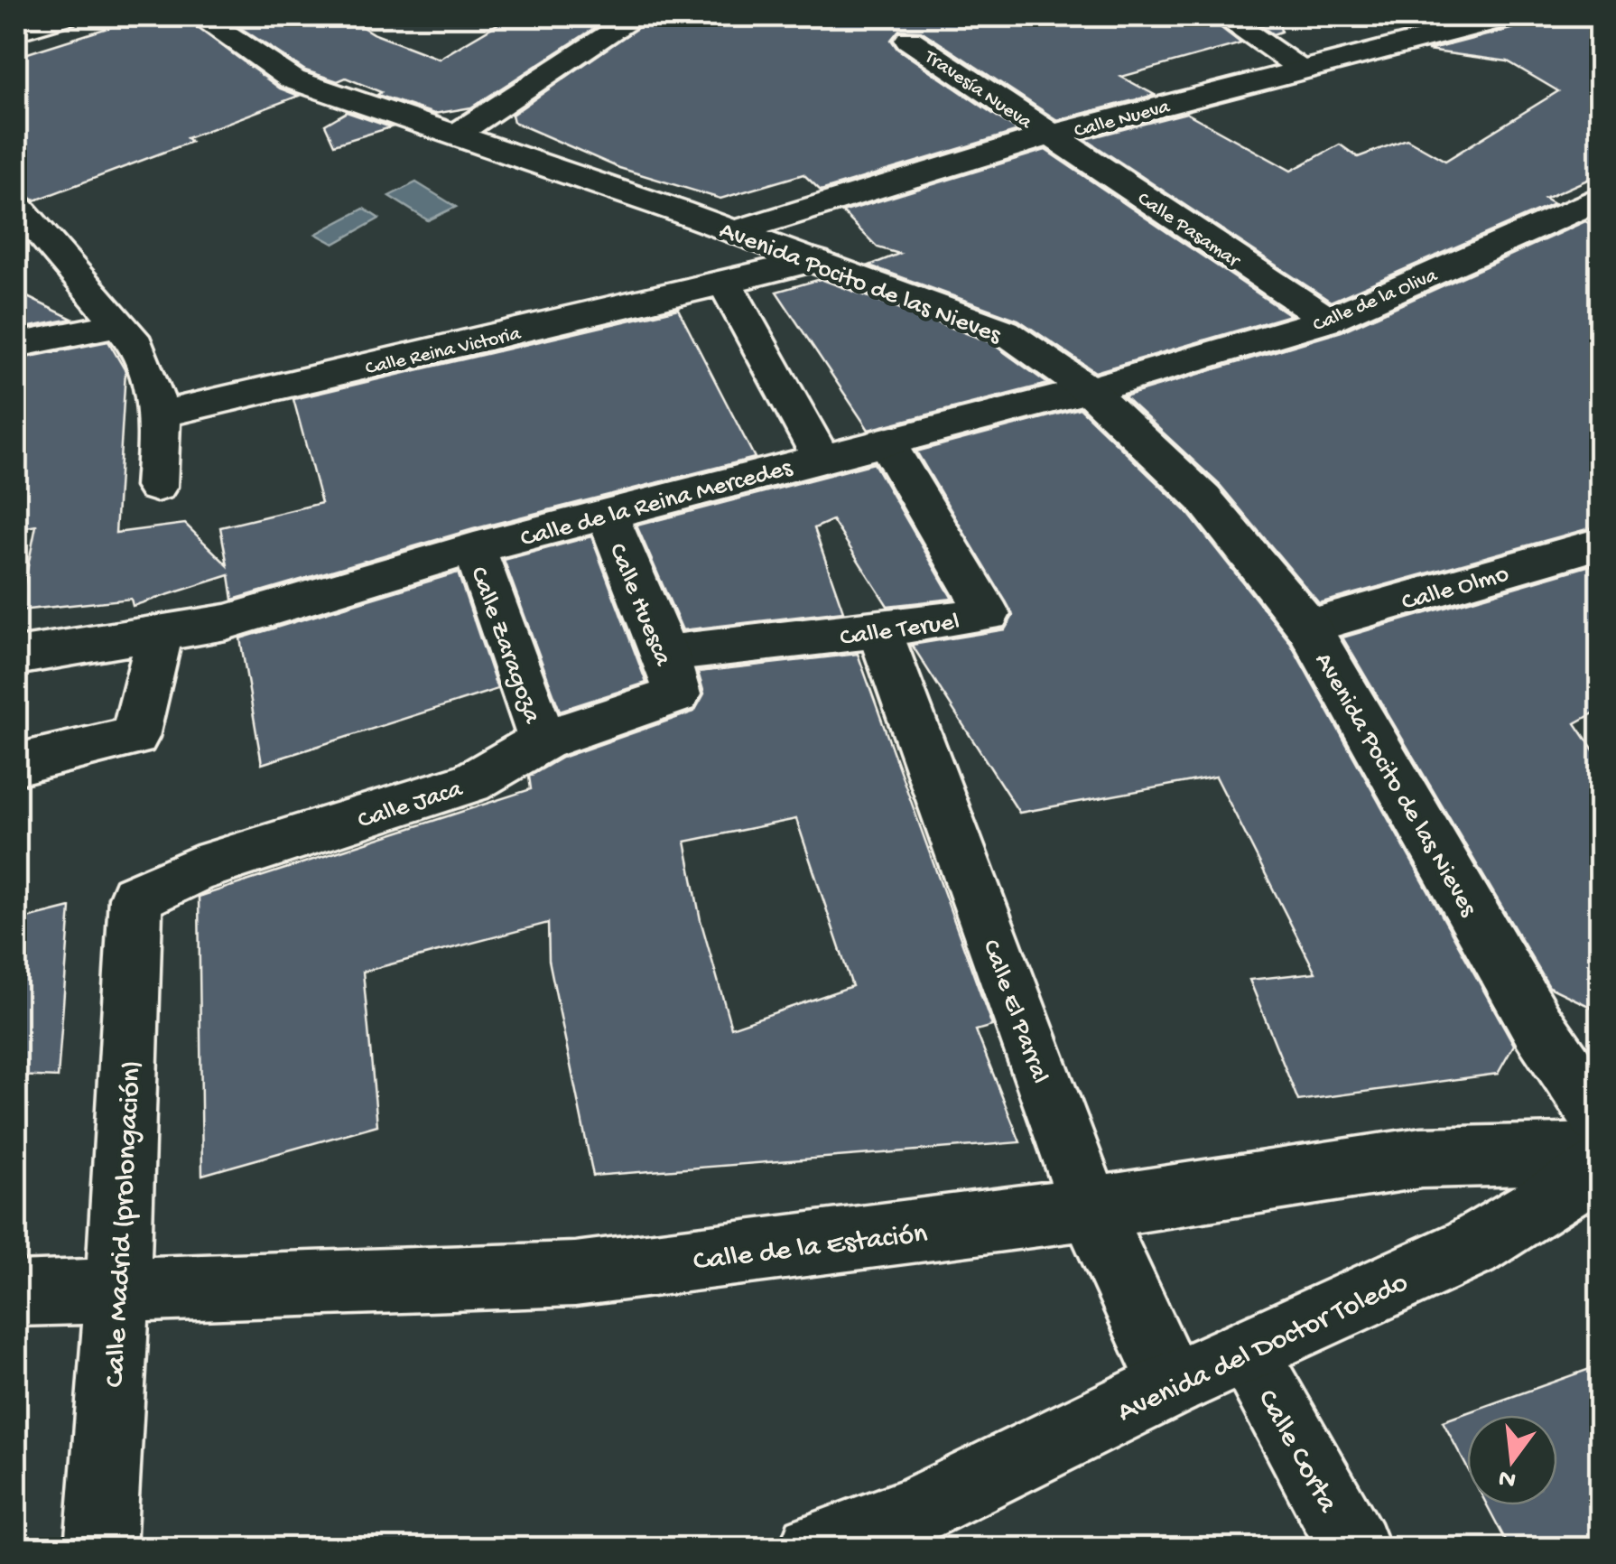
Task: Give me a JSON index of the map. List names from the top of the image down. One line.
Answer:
{"streets":{"street":["Travesía Nueva","Calle Nueva","Calle Pasamar","Avenida Pocito de las Nieves","Calle de la Oliva","Calle Reina Victoria","Calle de la Reina Mercedes","Calle Olmo","Calle Huesca","Calle Teruel","Calle Zaragoza","Calle Jaca","Calle El Parral","Calle Madrid (prolongación)","Calle de la Estación","Avenida del Doctor Toledo","Calle Corta"]},"crossings":[["Travesía Nueva","Calle Nueva"],["Travesía Nueva","Calle Pasamar"],["Calle Nueva","Calle Pasamar"],["Calle Nueva","Avenida Pocito de las Nieves"],["Calle Pasamar","Calle de la Oliva"],["Avenida Pocito de las Nieves","Calle de la Oliva"],["Avenida Pocito de las Nieves","Calle de la Reina Mercedes"],["Avenida Pocito de las Nieves","Calle Olmo"],["Calle de la Oliva","Calle de la Reina Mercedes"],["Calle de la Reina Mercedes","Calle Huesca"],["Calle de la Reina Mercedes","Calle Teruel"],["Calle de la Reina Mercedes","Calle Zaragoza"],["Calle Huesca","Calle Teruel"],["Calle Huesca","Calle Jaca"],["Calle Teruel","Calle Jaca"],["Calle Teruel","Calle El Parral"],["Calle Zaragoza","Calle Jaca"],["Calle Jaca","Calle Madrid (prolongación)"],["Calle El Parral","Calle de la Estación"],["Calle El Parral","Avenida del Doctor Toledo"],["Calle Madrid (prolongación)","Calle de la Estación"],["Avenida del Doctor Toledo","Calle Corta"]],"north":"bottom"}
